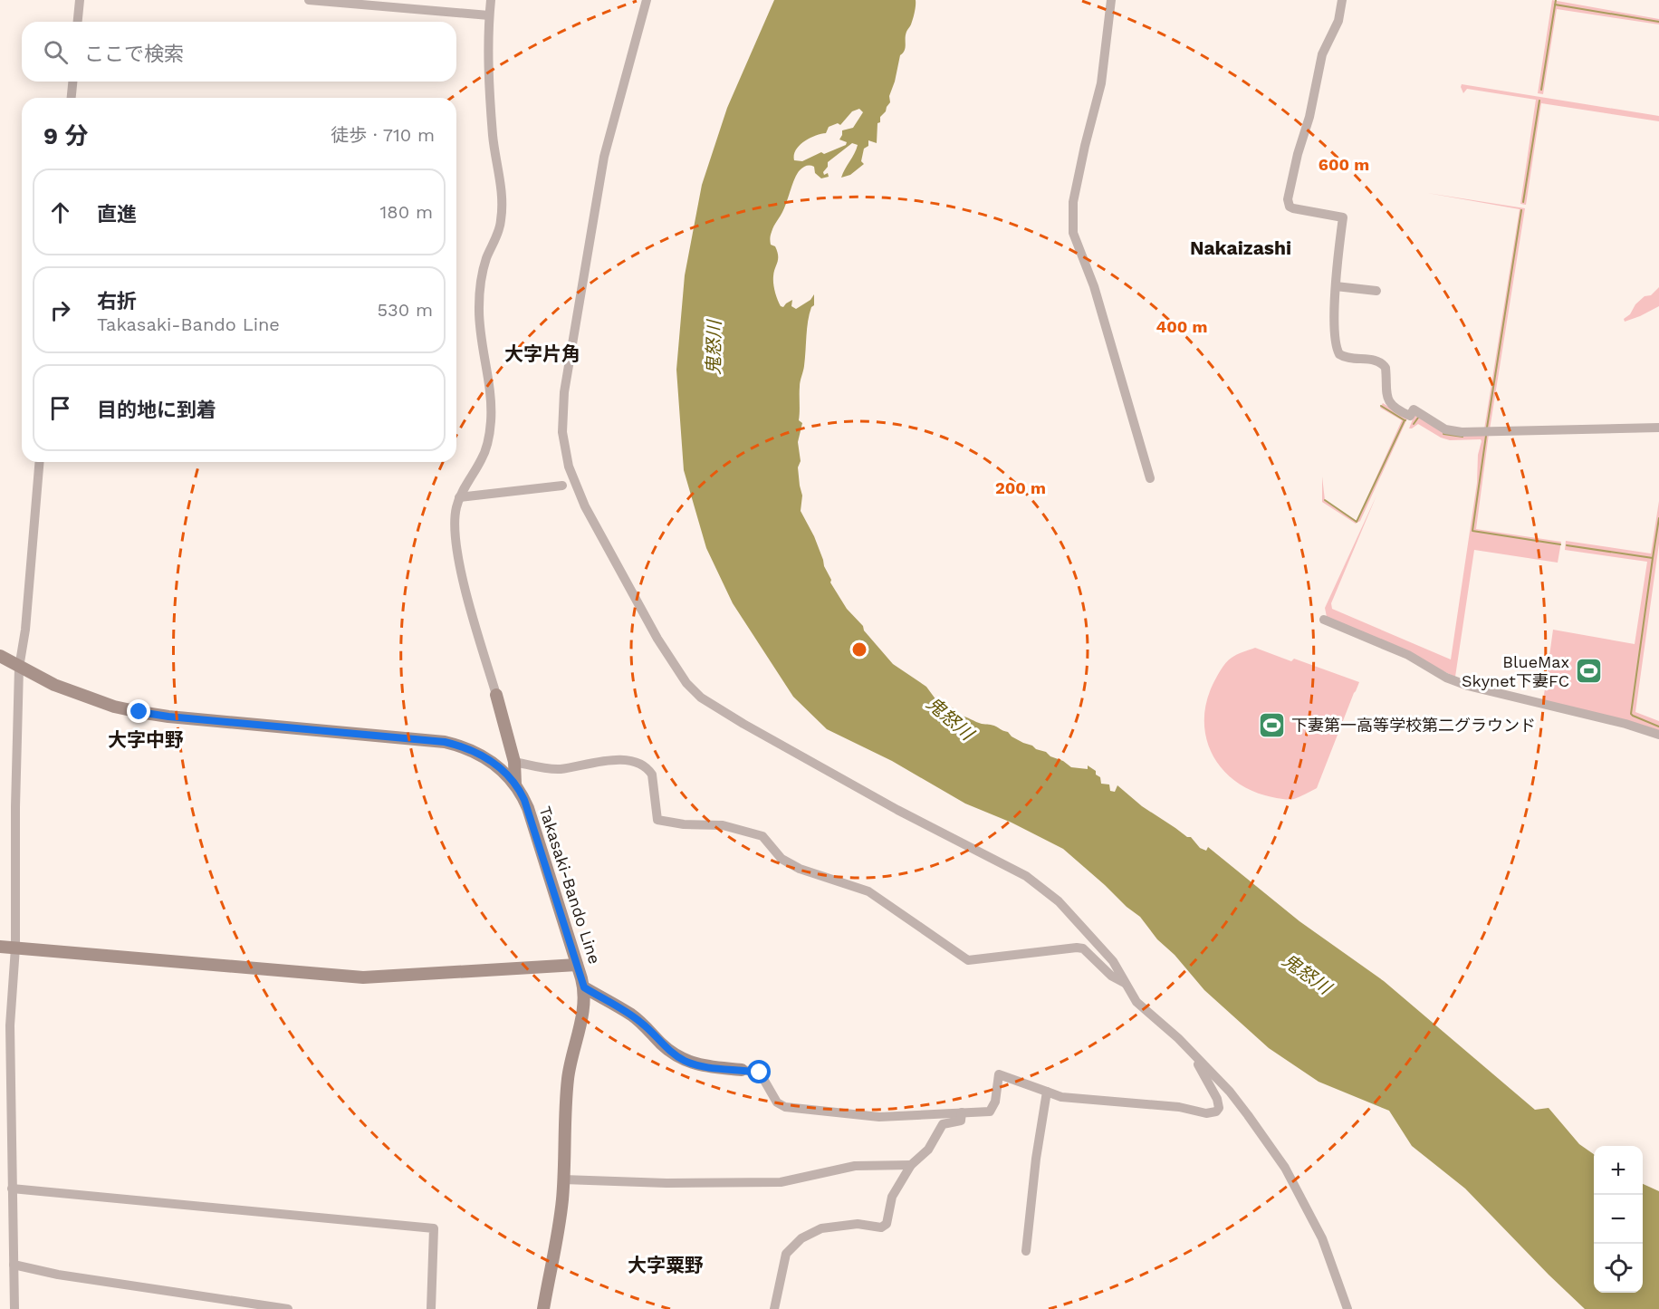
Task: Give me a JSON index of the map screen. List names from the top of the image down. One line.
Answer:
{"streets":{"main road":["Takasaki-Bando Line"]},"districts":["Nakaizashi","大字片角","大字中野","大字粟野"],"water":["鬼怒川"],"places":{"sports":["BlueMax Skynet下妻FC","下妻第一高等学校第二グラウンド"]},"page":{"search":"ここで検索","heading":["9 分","徒歩 · 710 m"],"list":[["直進","180 m"],["右折","Takasaki-Bando Line","530 m"],"目的地に到着"],"map_buttons":["+","−"]},"rings":["600 m","400 m","200 m"]}
